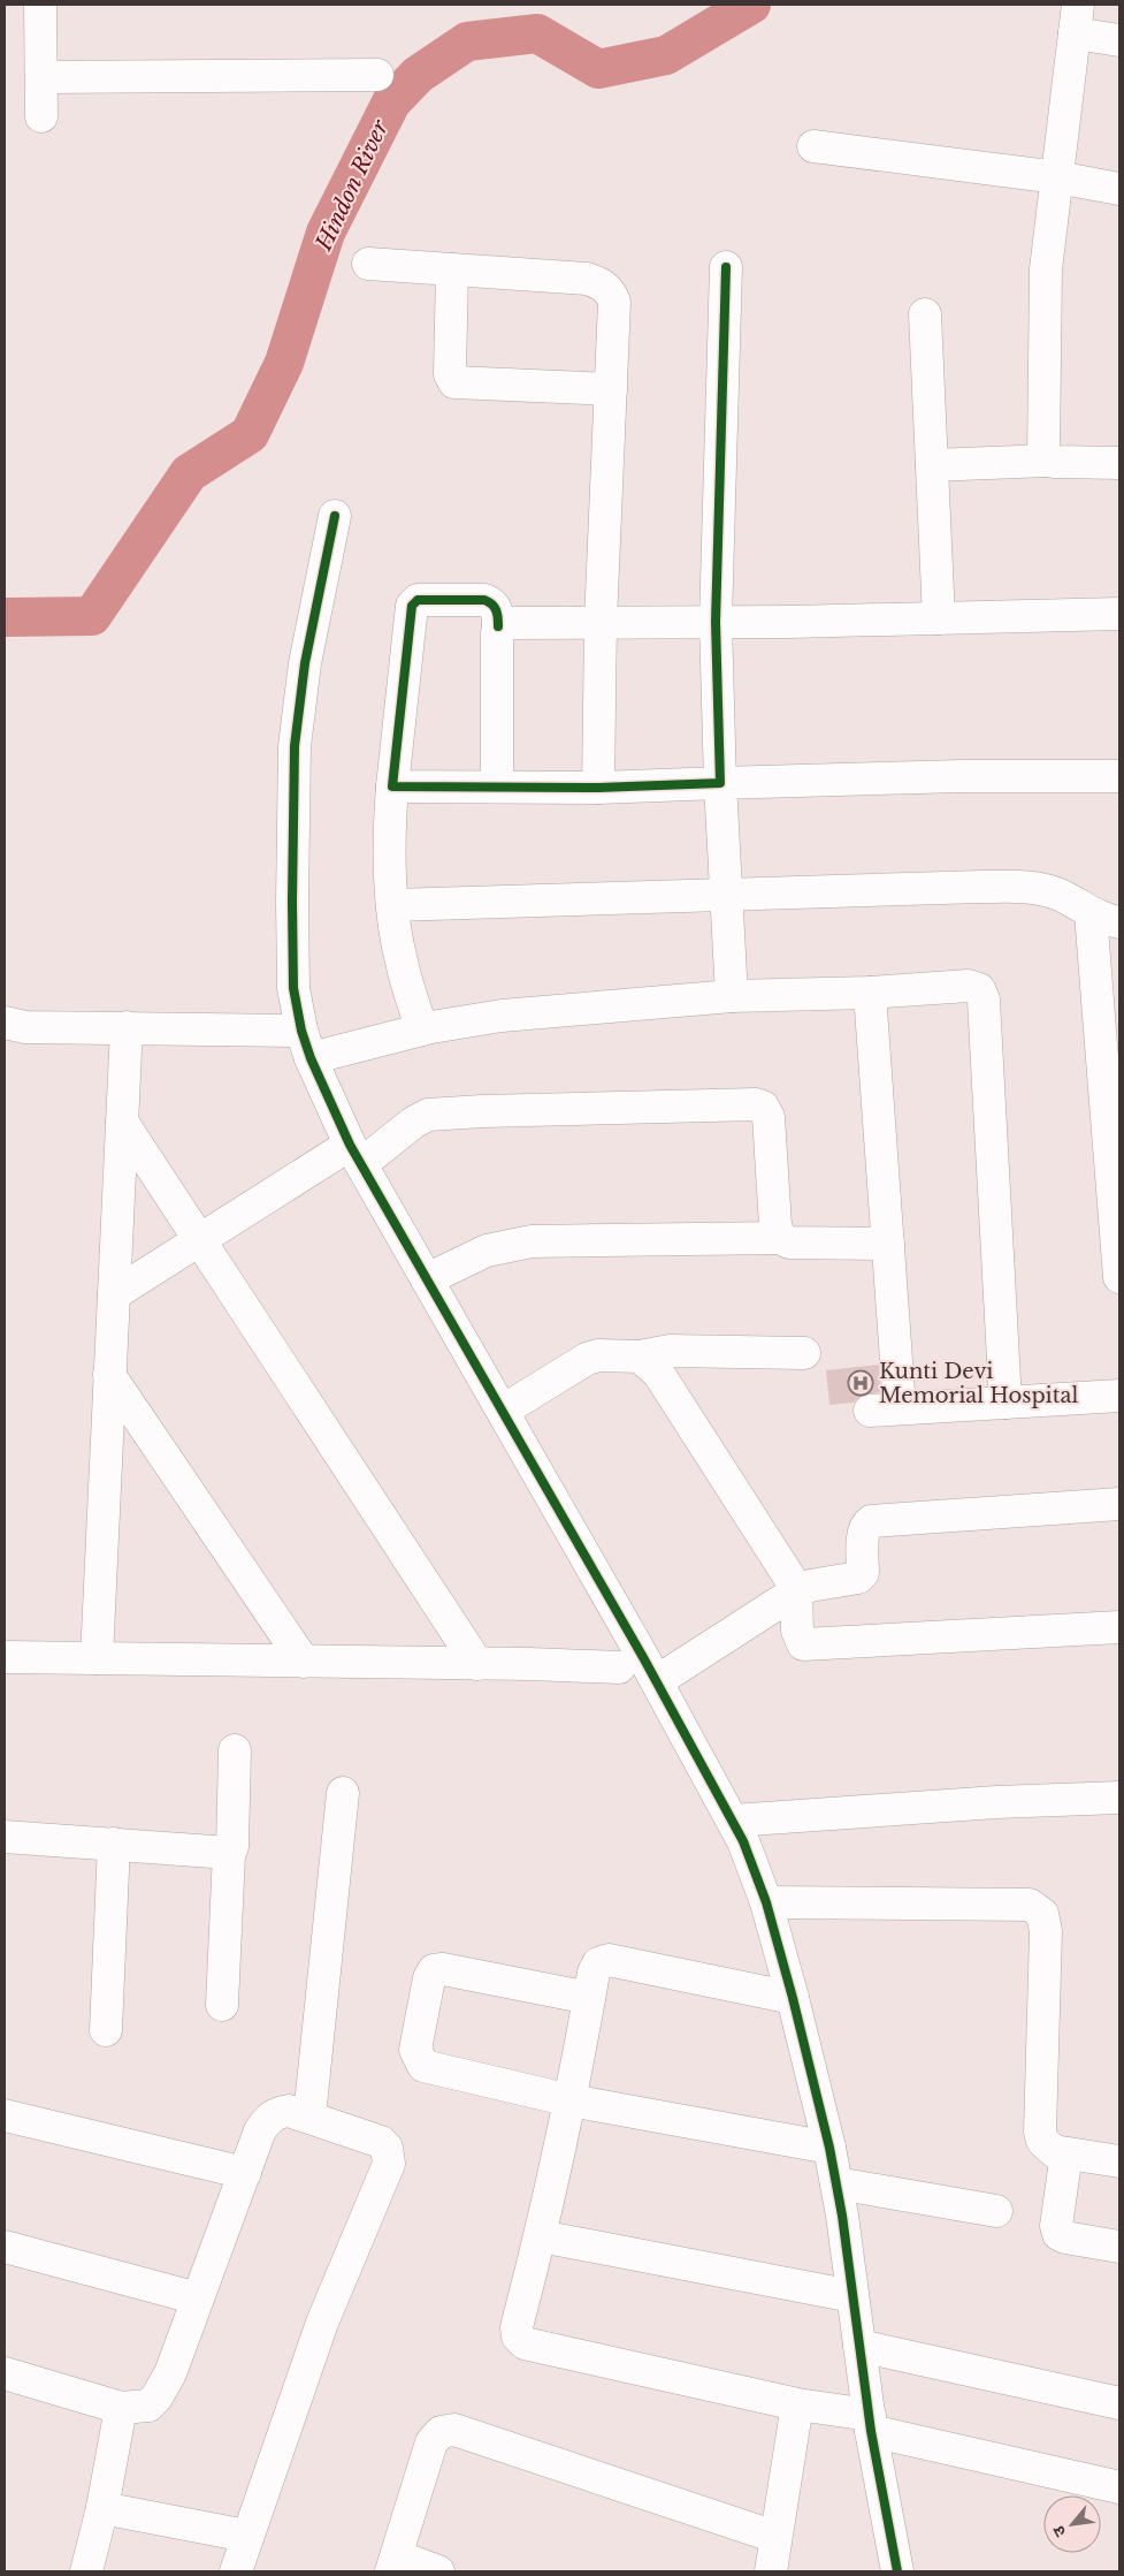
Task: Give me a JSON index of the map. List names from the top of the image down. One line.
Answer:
{"water":["Hindon River"],"places":{"hospital":["Kunti Devi Memorial Hospital"]},"north":"bottom left"}
